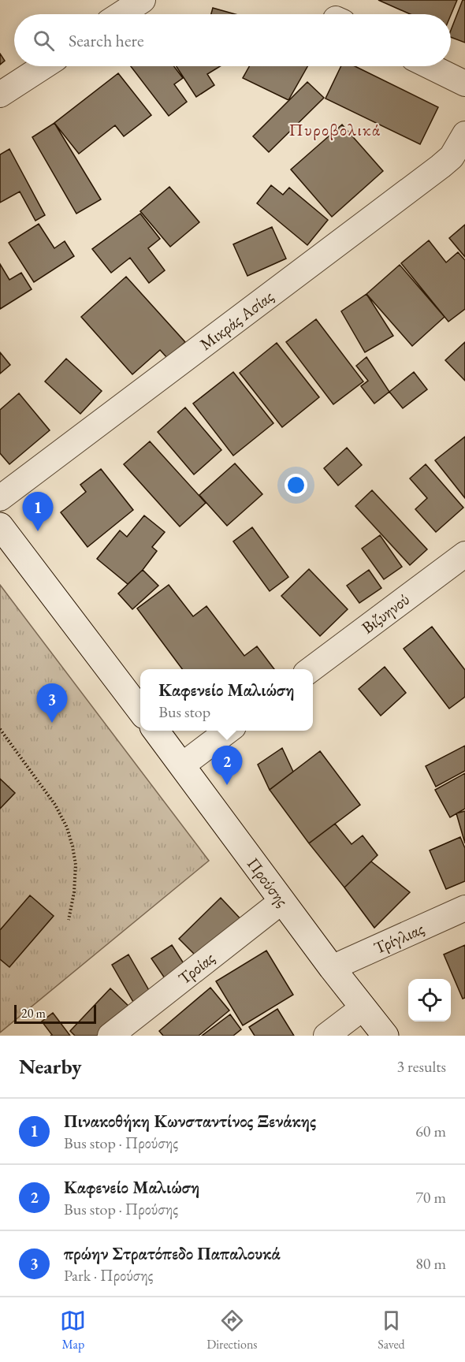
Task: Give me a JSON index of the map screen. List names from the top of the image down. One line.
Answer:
{"streets":{"main road":["Προύσης"],"street":["Μικράς Ασίας","Βιζυηνού","Τρίγλιας","Τροίας"]},"crossings":[["Προύσης","Τρίγλιας"],["Προύσης","Τροίας"]],"districts":["Πυροβολικά"],"scale_bar":"20 m","page":{"search":"Search here","pins":["1","3","2"],"popup":["Καφενείο Μαλιώση","Bus stop"],"scale":"20 m","heading":["Nearby","3 results"],"list":[{"mark":"1","name":"Πινακοθήκη Κωνσταντίνος Ξενάκης","note":"Bus stop · Προύσης","value":"60 m"},{"mark":"2","name":"Καφενείο Μαλιώση","note":"Bus stop · Προύσης","value":"70 m"},{"mark":"3","name":"πρώην Στρατόπεδο Παπαλουκά","note":"Park · Προύσης","value":"80 m"}],"nav":["Map","Directions","Saved"]}}
